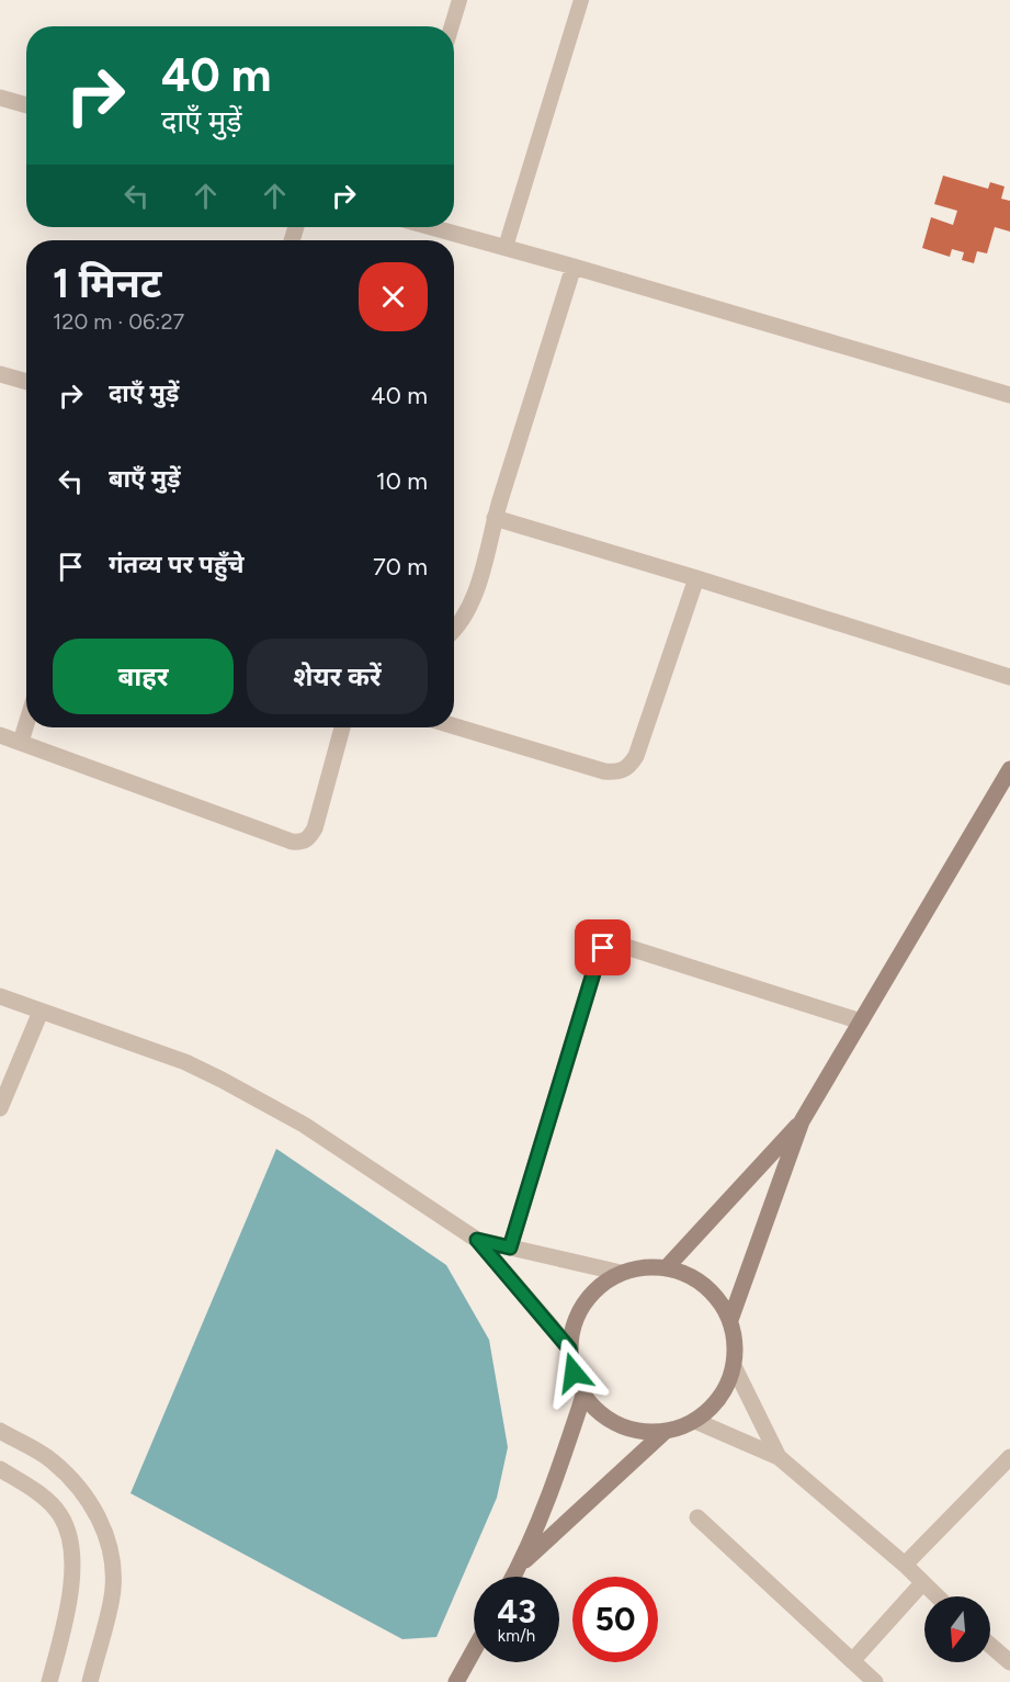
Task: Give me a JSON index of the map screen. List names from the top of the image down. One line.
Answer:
{"north":"bottom","page":{"turn":["40 m","दाएँ मुड़ें"],"heading":["1 मिनट","120 m · 06:27"],"list":[{"name":"दाएँ मुड़ें","value":"40 m"},{"name":"बाएँ मुड़ें","value":"10 m"},{"name":"गंतव्य पर पहुँचे","value":"70 m"}],"buttons":["बाहर","शेयर करें"],"speed":"43 km/h","limit":"50"}}
